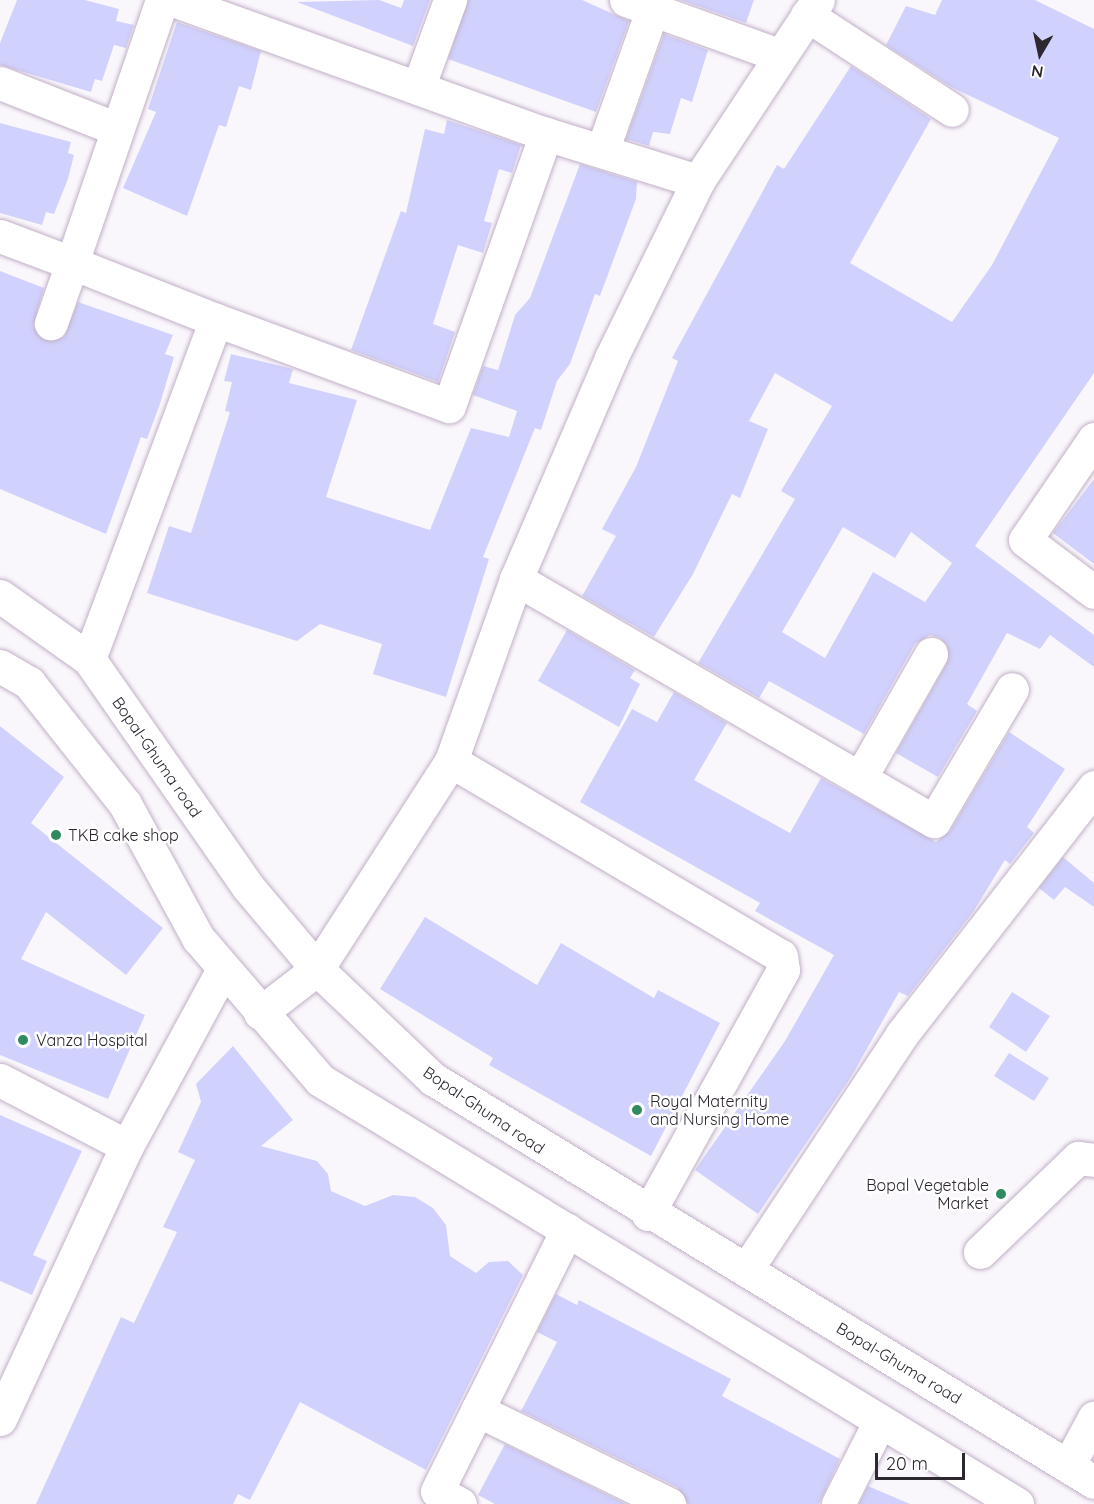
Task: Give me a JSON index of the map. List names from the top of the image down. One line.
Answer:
{"streets":{"street":["Bopal-Ghuma road"]},"places":["TKB cake shop","Vanza Hospital","Royal Maternity and Nursing Home","Bopal Vegetable Market"],"scale_bar":"20 m","north":"bottom"}
